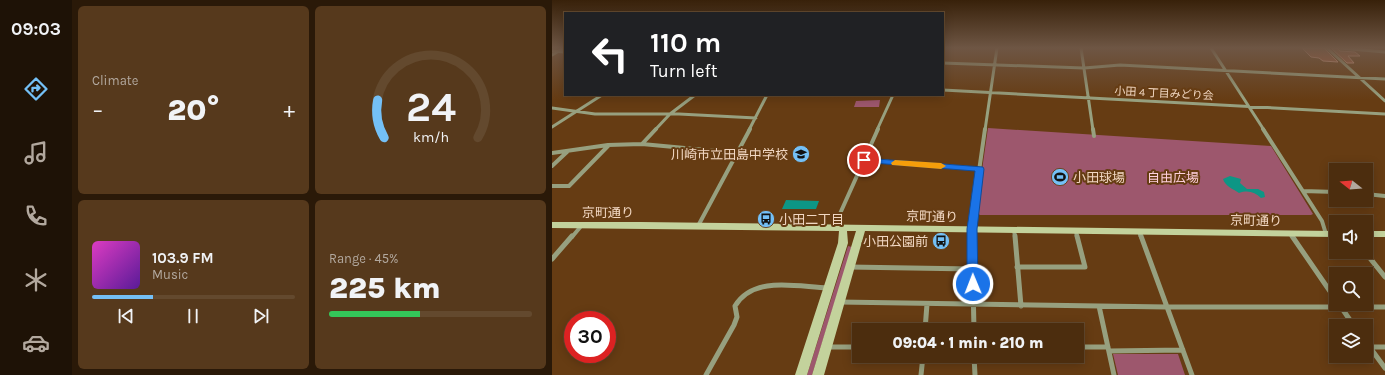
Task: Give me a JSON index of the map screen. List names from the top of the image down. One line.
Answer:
{"streets":{"street":["小田 4 丁目みどり会","京町通り"]},"parks":["自由広場"],"places":{"school or university":["川崎市立田島中学校"],"sports":["小田球場"],"bus stop":["小田二丁目","小田公園前"]},"north":"left","page":{"tabs":"09:03","tile":["Climate",["Range · 45%","225 km"]],"turn":["110 m","Turn left"],"heat":["−","20°","+"],"song":["103.9 FM","Music"],"limit":"30","trip":"09:04 · 1 min · 210 m","gauge":["24","km/h"]}}
